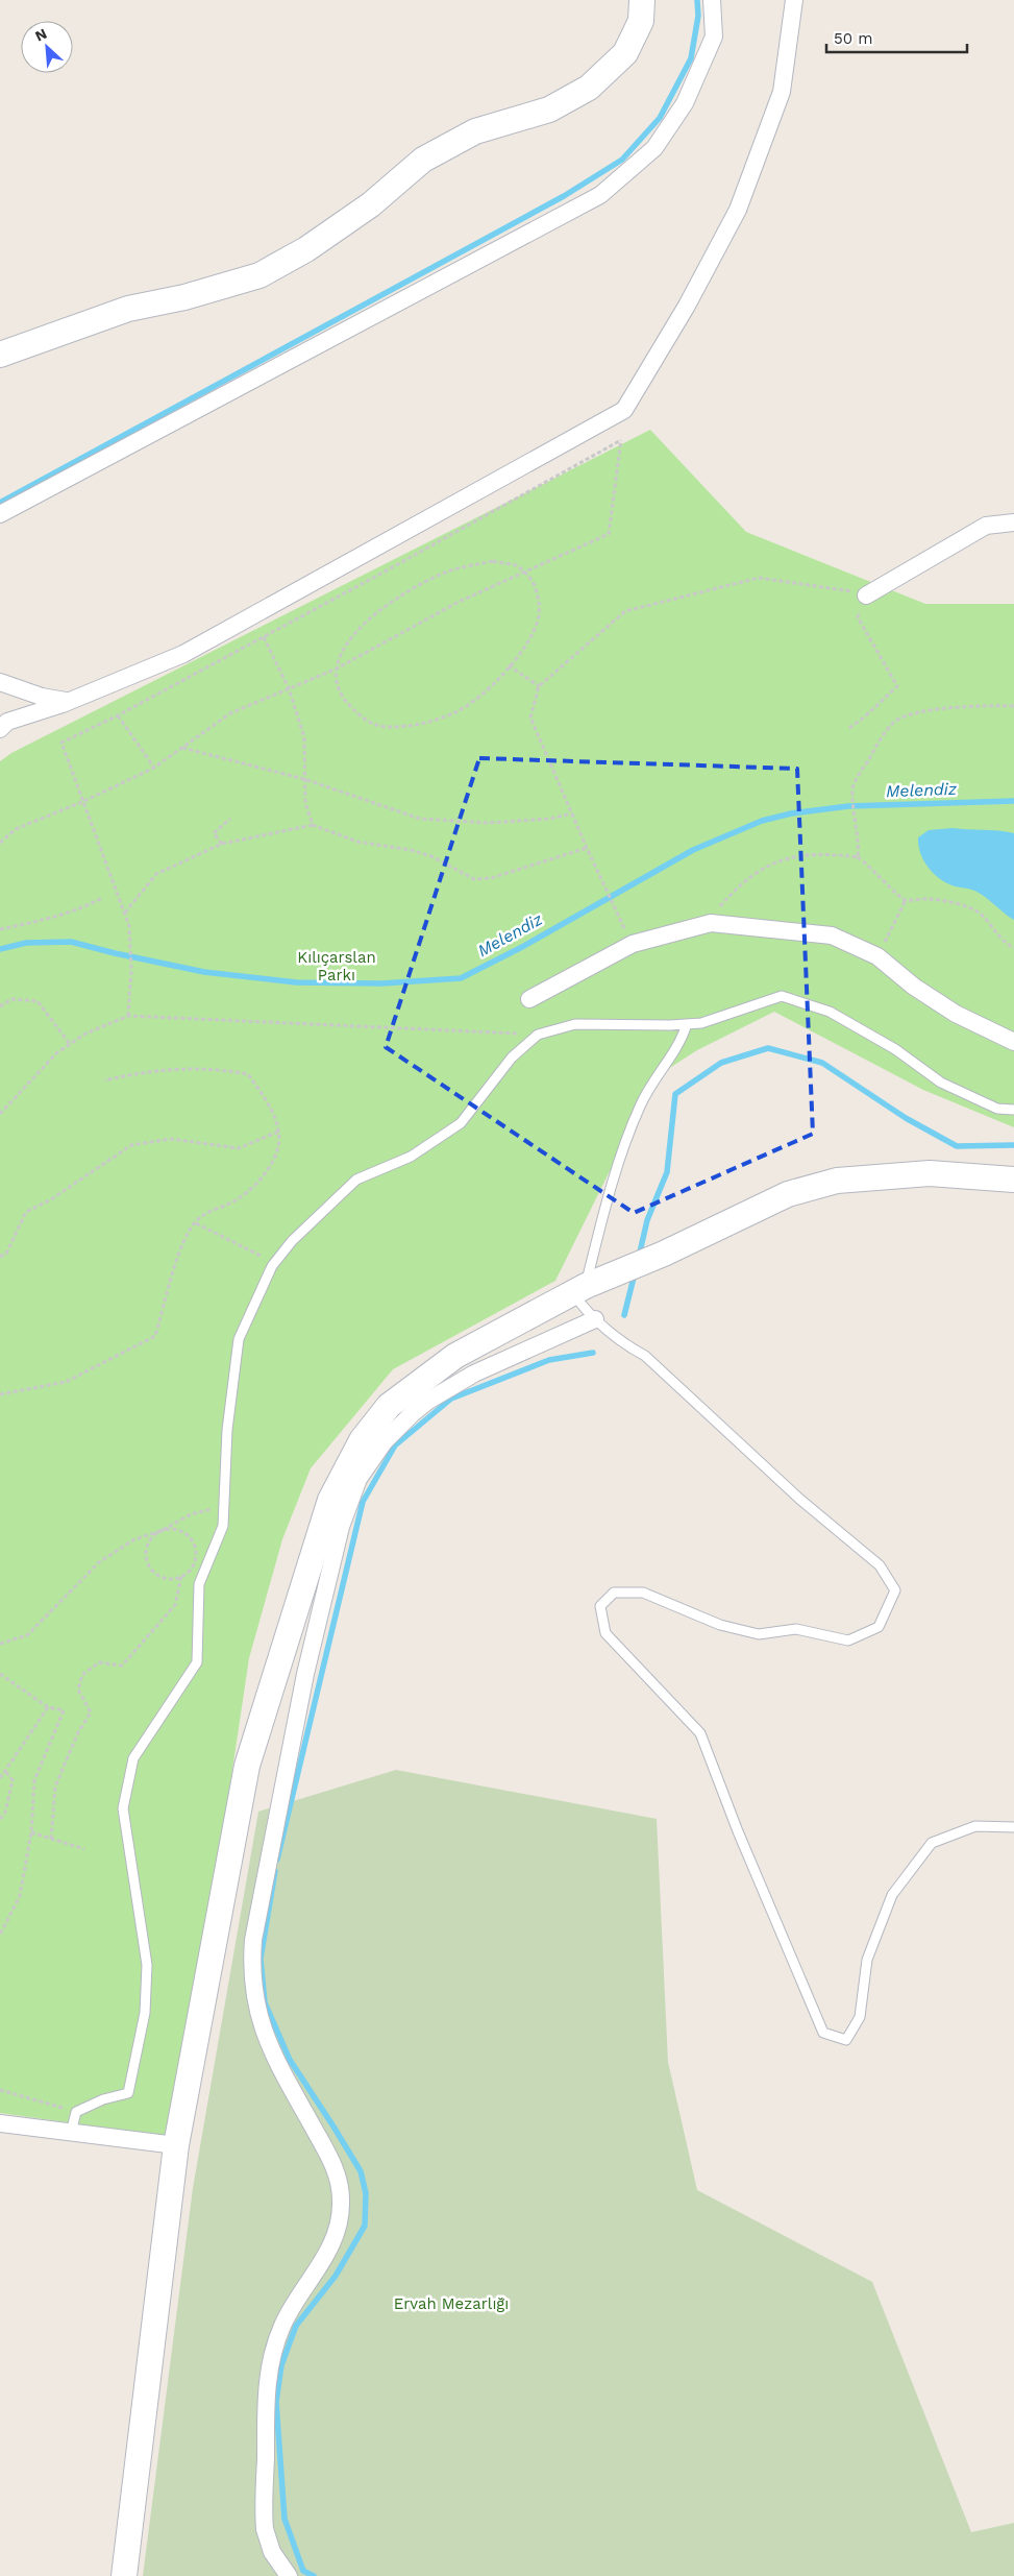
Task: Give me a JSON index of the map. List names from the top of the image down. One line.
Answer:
{"water":["Melendiz"],"parks":["Kılıçarslan Parkı","Ervah Mezarlığı"],"scale_bar":"50 m","north":"top left"}
